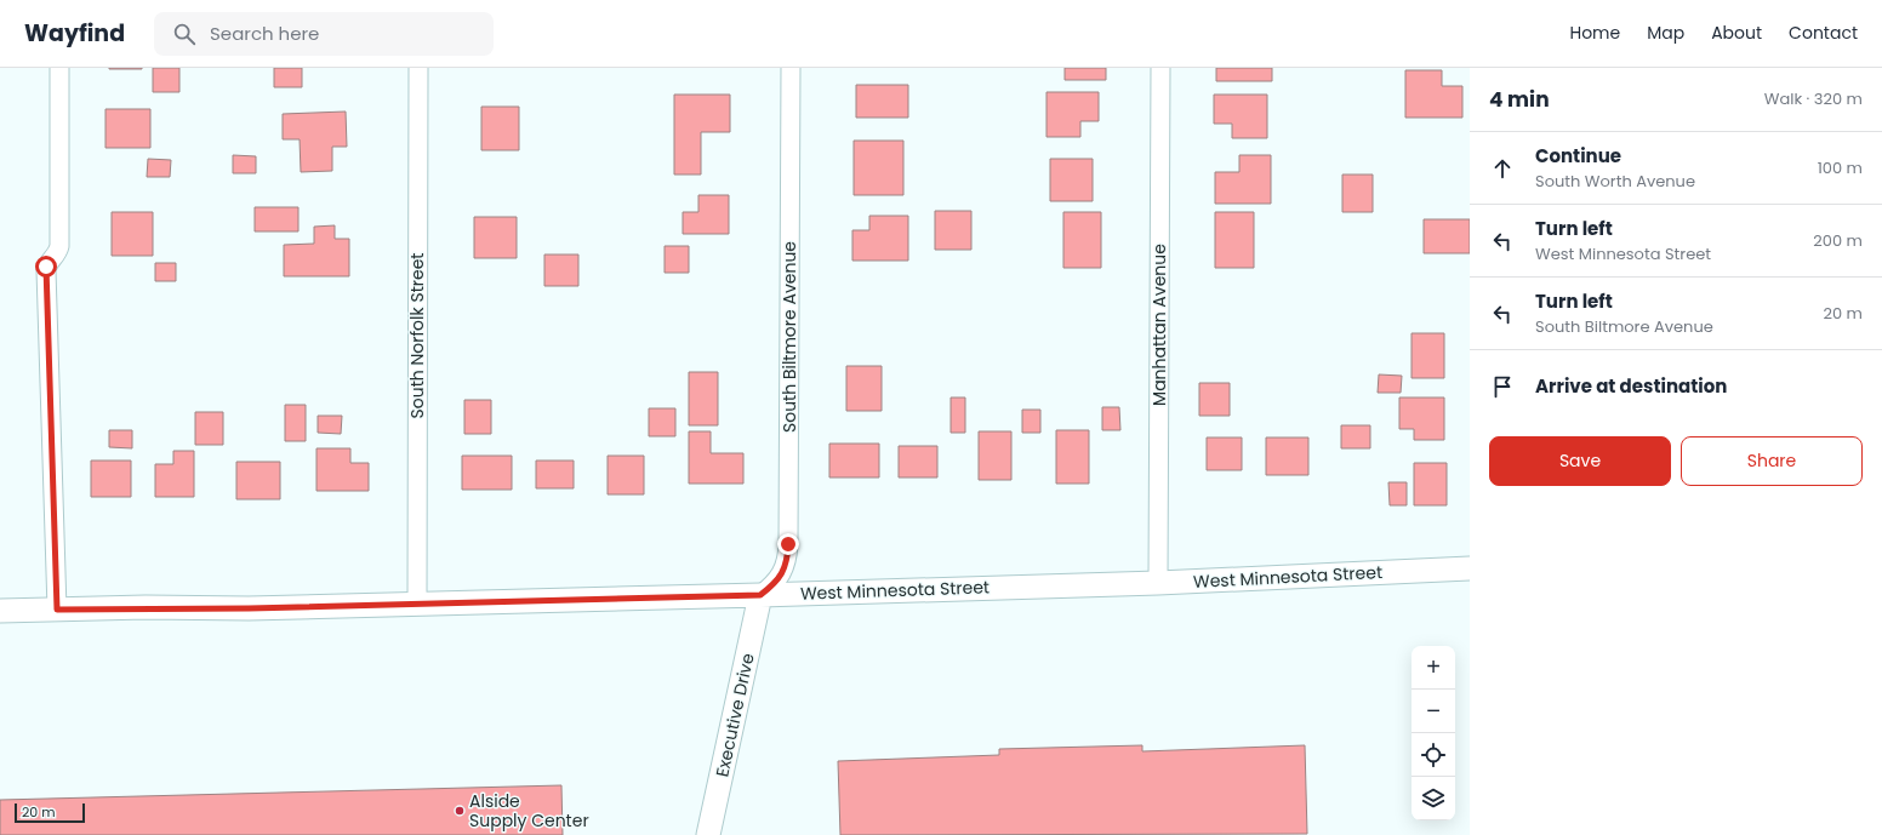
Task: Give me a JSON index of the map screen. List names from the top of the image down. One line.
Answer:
{"streets":{"street":["Manhattan Avenue","South Norfolk Street","South Biltmore Avenue","West Minnesota Street","Executive Drive"]},"crossings":[["Manhattan Avenue","West Minnesota Street"],["South Norfolk Street","West Minnesota Street"],["South Biltmore Avenue","West Minnesota Street"],["South Biltmore Avenue","Executive Drive"],["West Minnesota Street","Executive Drive"]],"places":["Alside Supply Center"],"scale_bar":"20 m","page":{"header":"Wayfind","search":"Search here","nav":["Home","Map","About","Contact"],"heading":["4 min","Walk · 320 m"],"list":[["Continue","South Worth Avenue","100 m"],["Turn left","West Minnesota Street","200 m"],["Turn left","South Biltmore Avenue","20 m"],"Arrive at destination"],"buttons":["Save","Share"],"map_buttons":["+","−"],"scale":"20 m"}}
